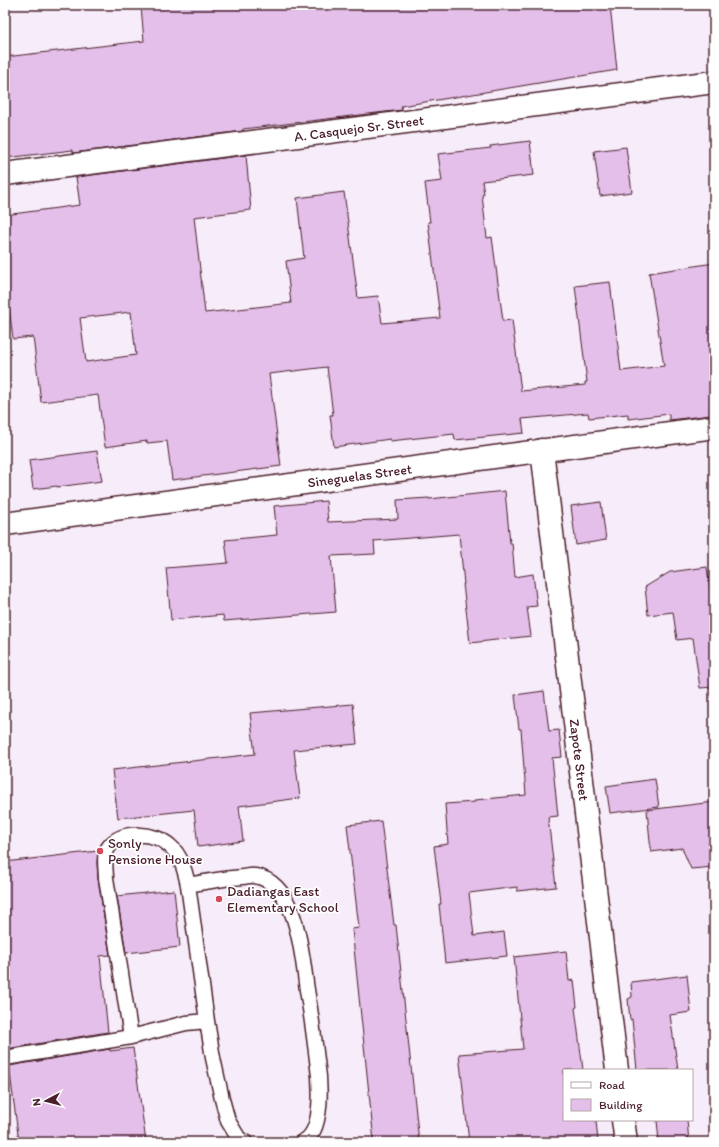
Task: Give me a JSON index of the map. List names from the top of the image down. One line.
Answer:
{"streets":{"street":["A. Casquejo Sr. Street","Sineguelas Street","Zapote Street"]},"crossings":[["Sineguelas Street","Zapote Street"]],"places":["Sonly Pensione House","Dadiangas East Elementary School"],"legend":["Road","Building"],"north":"left"}
